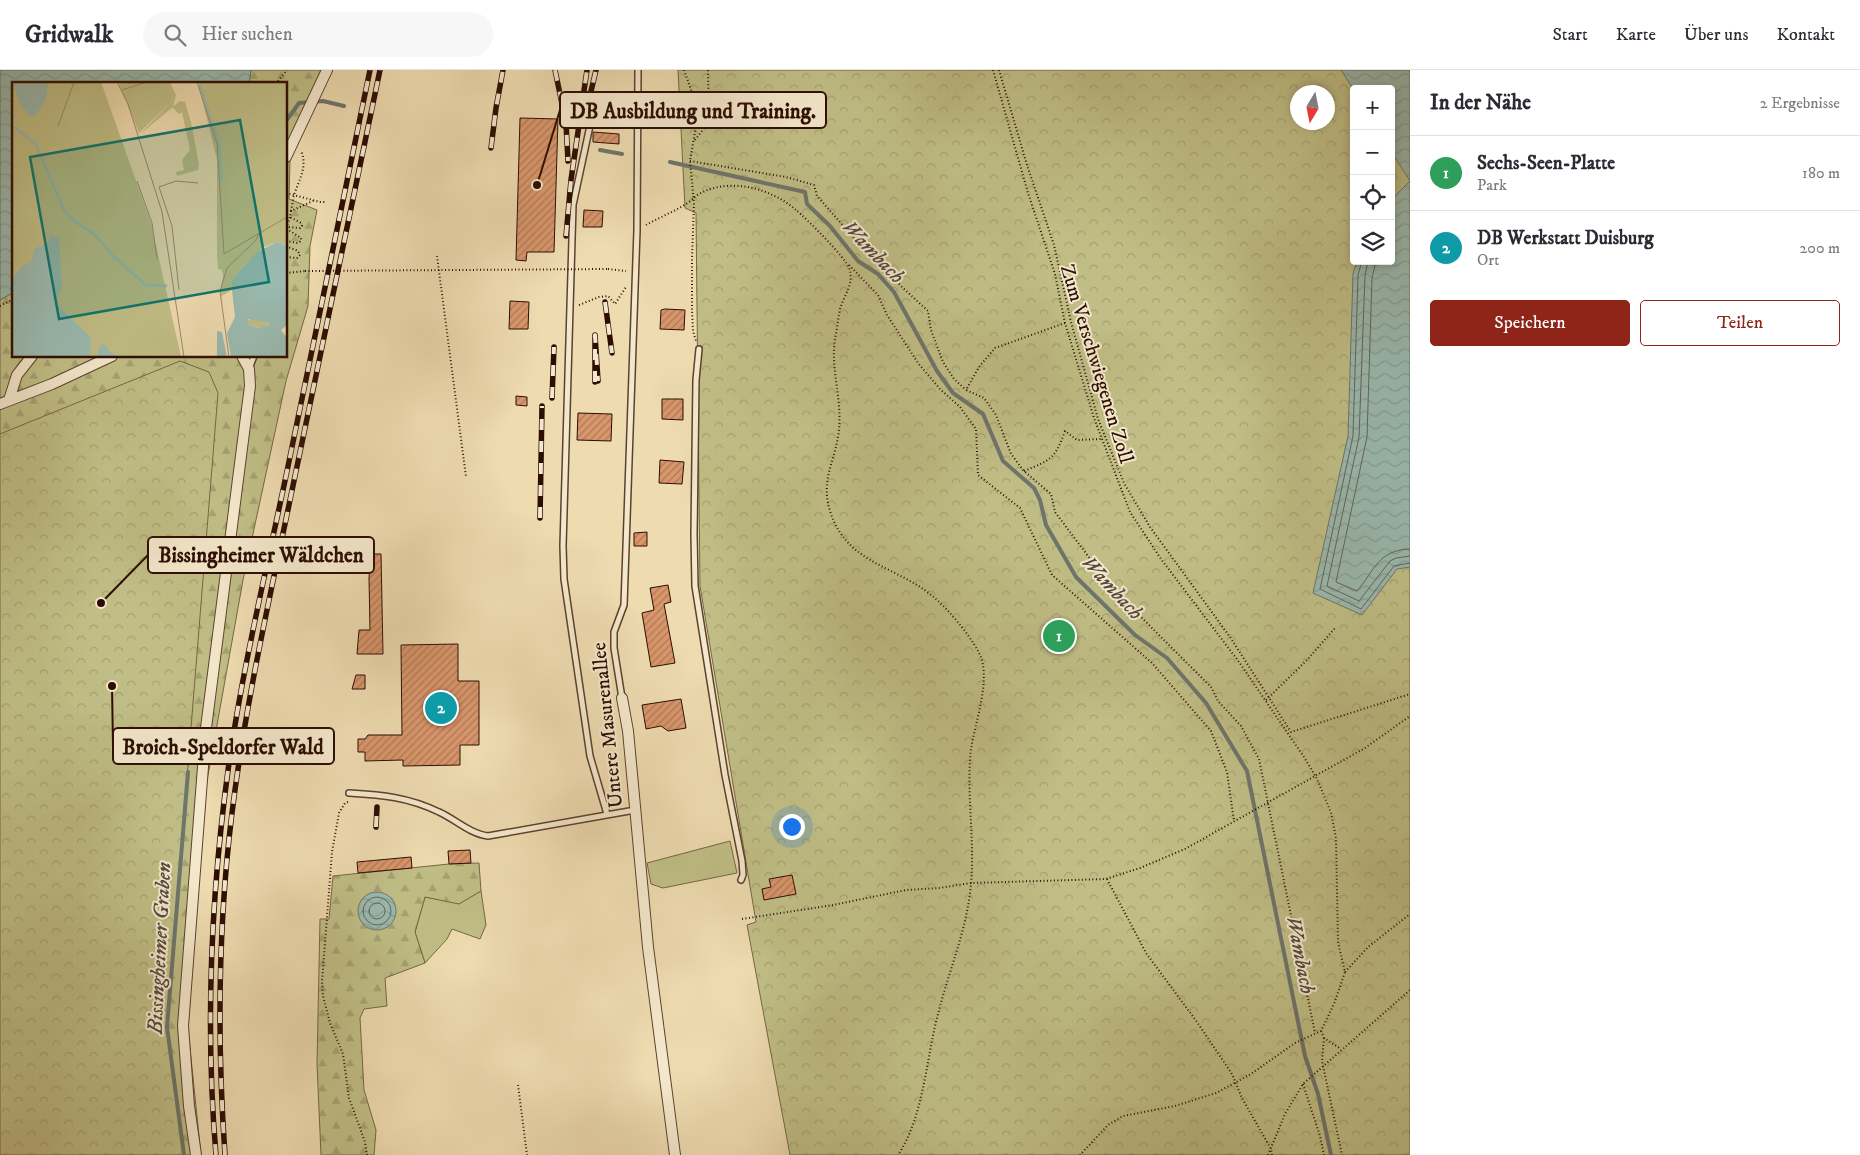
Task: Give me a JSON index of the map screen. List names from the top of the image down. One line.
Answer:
{"streets":{"street":["Untere Masurenallee"],"path":["Zum Verschwiegenen Zoll"]},"water":["Wambach","Bissingheimer Graben"],"places":["DB Ausbildung und Training.","Bissingheimer Wäldchen","Broich-Speldorfer Wald"],"north":"bottom","page":{"header":"Gridwalk","search":"Hier suchen","nav":["Start","Karte","Über uns","Kontakt"],"heading":["In der Nähe","2 Ergebnisse"],"map_buttons":["+","−"],"list":[{"mark":"1","name":"Sechs-Seen-Platte","note":"Park","value":"180 m"},{"mark":"2","name":"DB Werkstatt Duisburg","note":"Ort","value":"200 m"}],"buttons":["Speichern","Teilen"],"pins":["1","2"]}}
